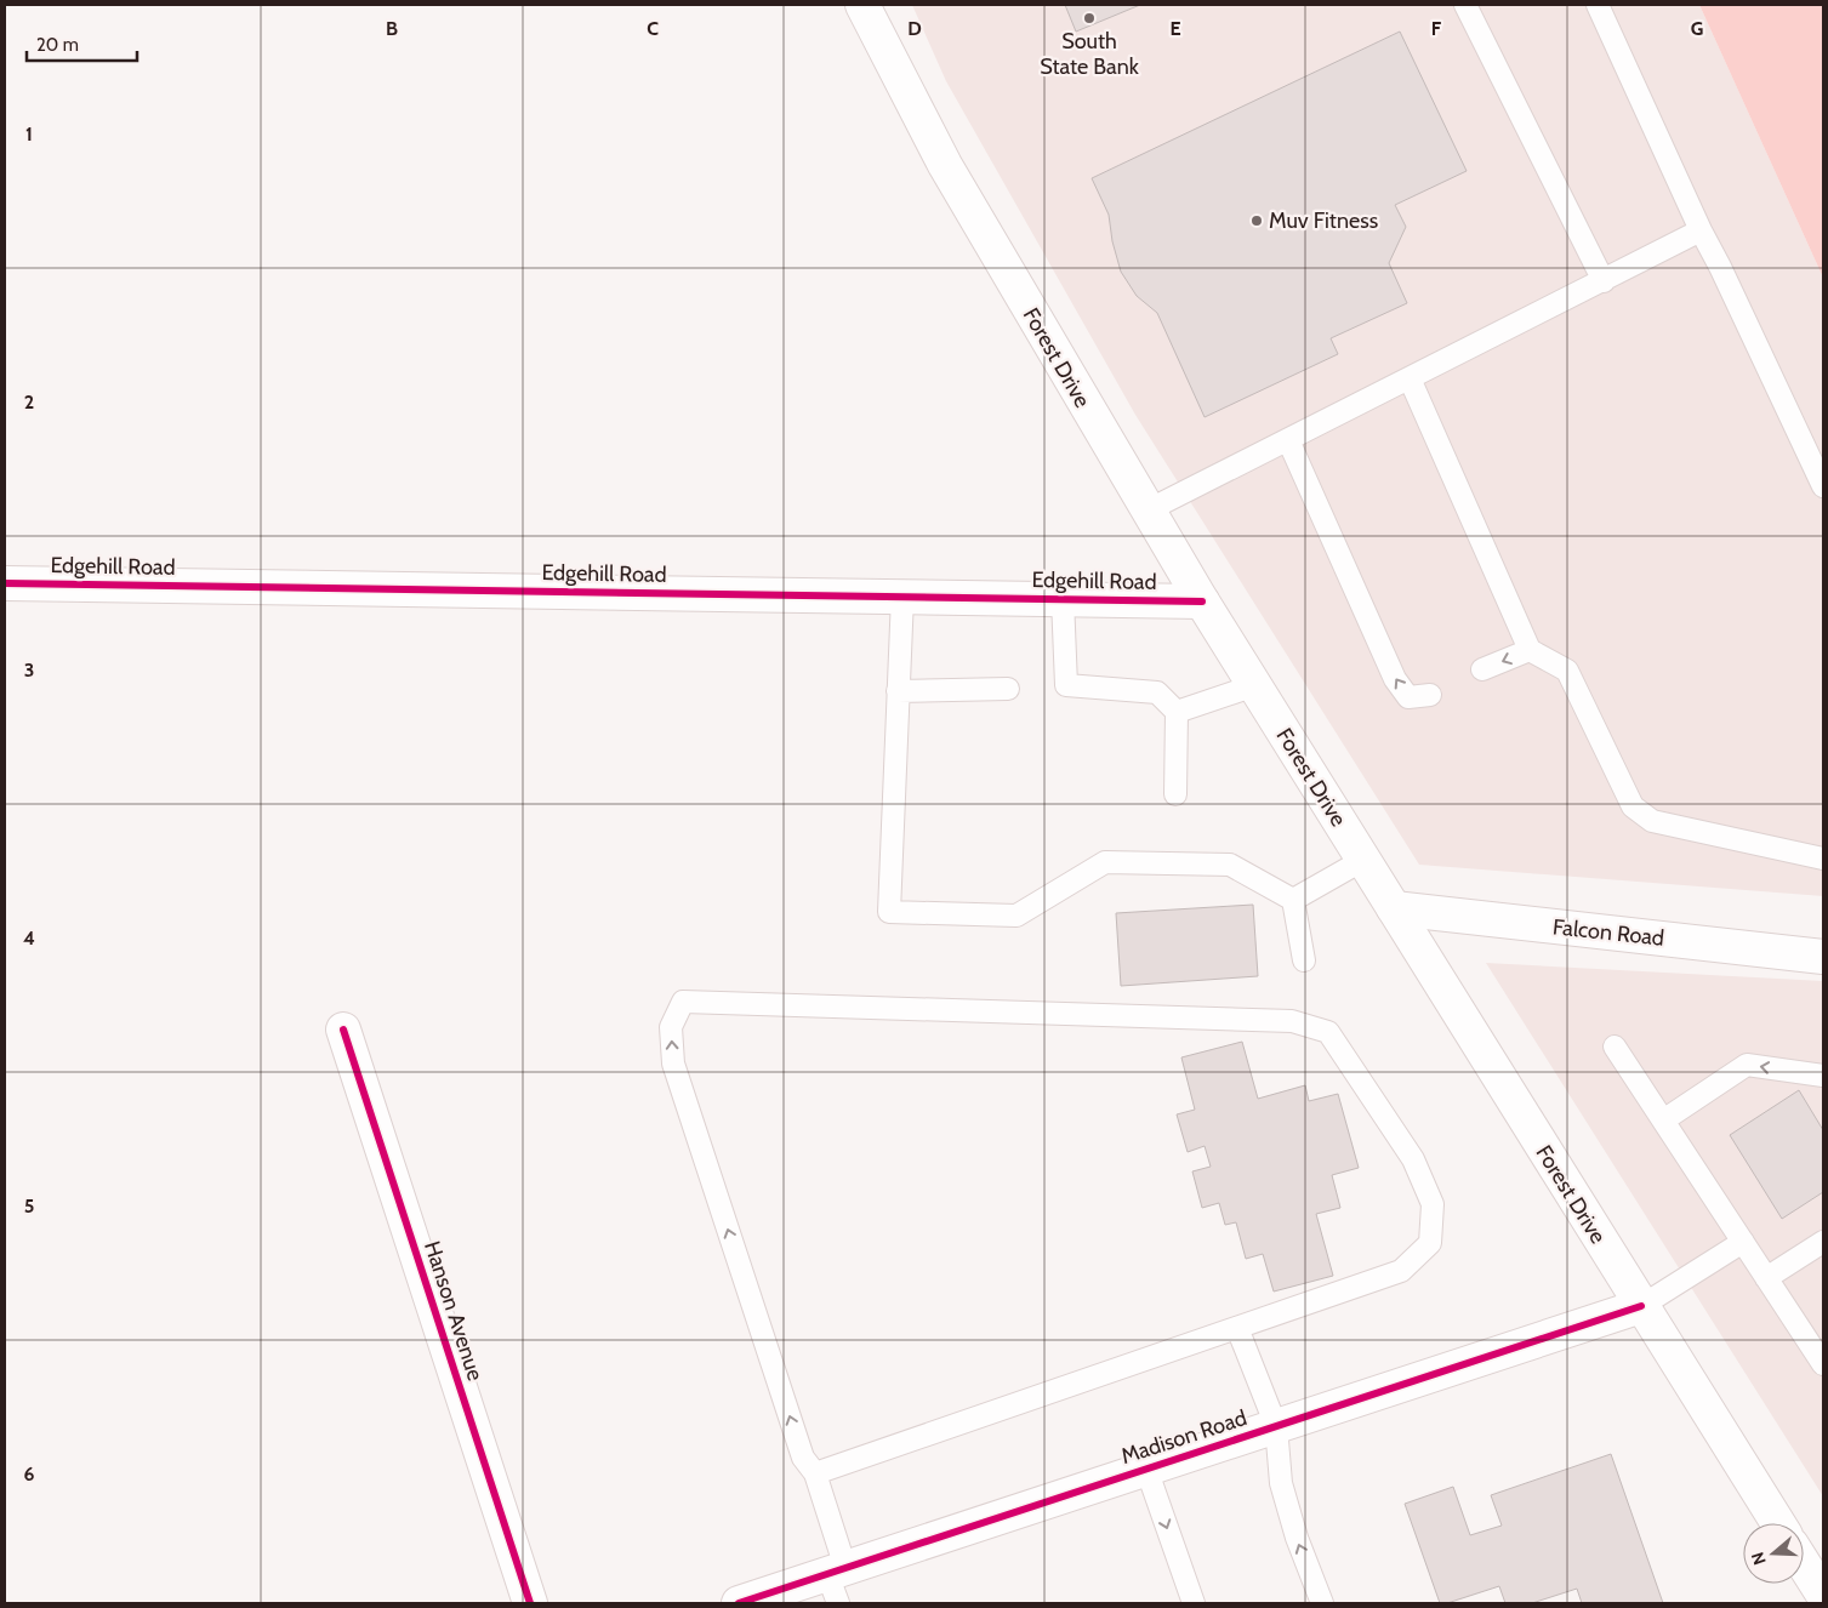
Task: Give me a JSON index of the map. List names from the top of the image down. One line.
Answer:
{"streets":{"street":["Forest Drive","Edgehill Road","Falcon Road","Hanson Avenue","Madison Road"]},"crossings":[["Forest Drive","Edgehill Road"],["Forest Drive","Falcon Road"],["Forest Drive","Madison Road"]],"places":["South State Bank","Muv Fitness"],"scale_bar":"20 m","north":"left","grid":{"columns":["B","C","D","E","F","G"],"rows":["1","2","3","4","5","6"]}}
